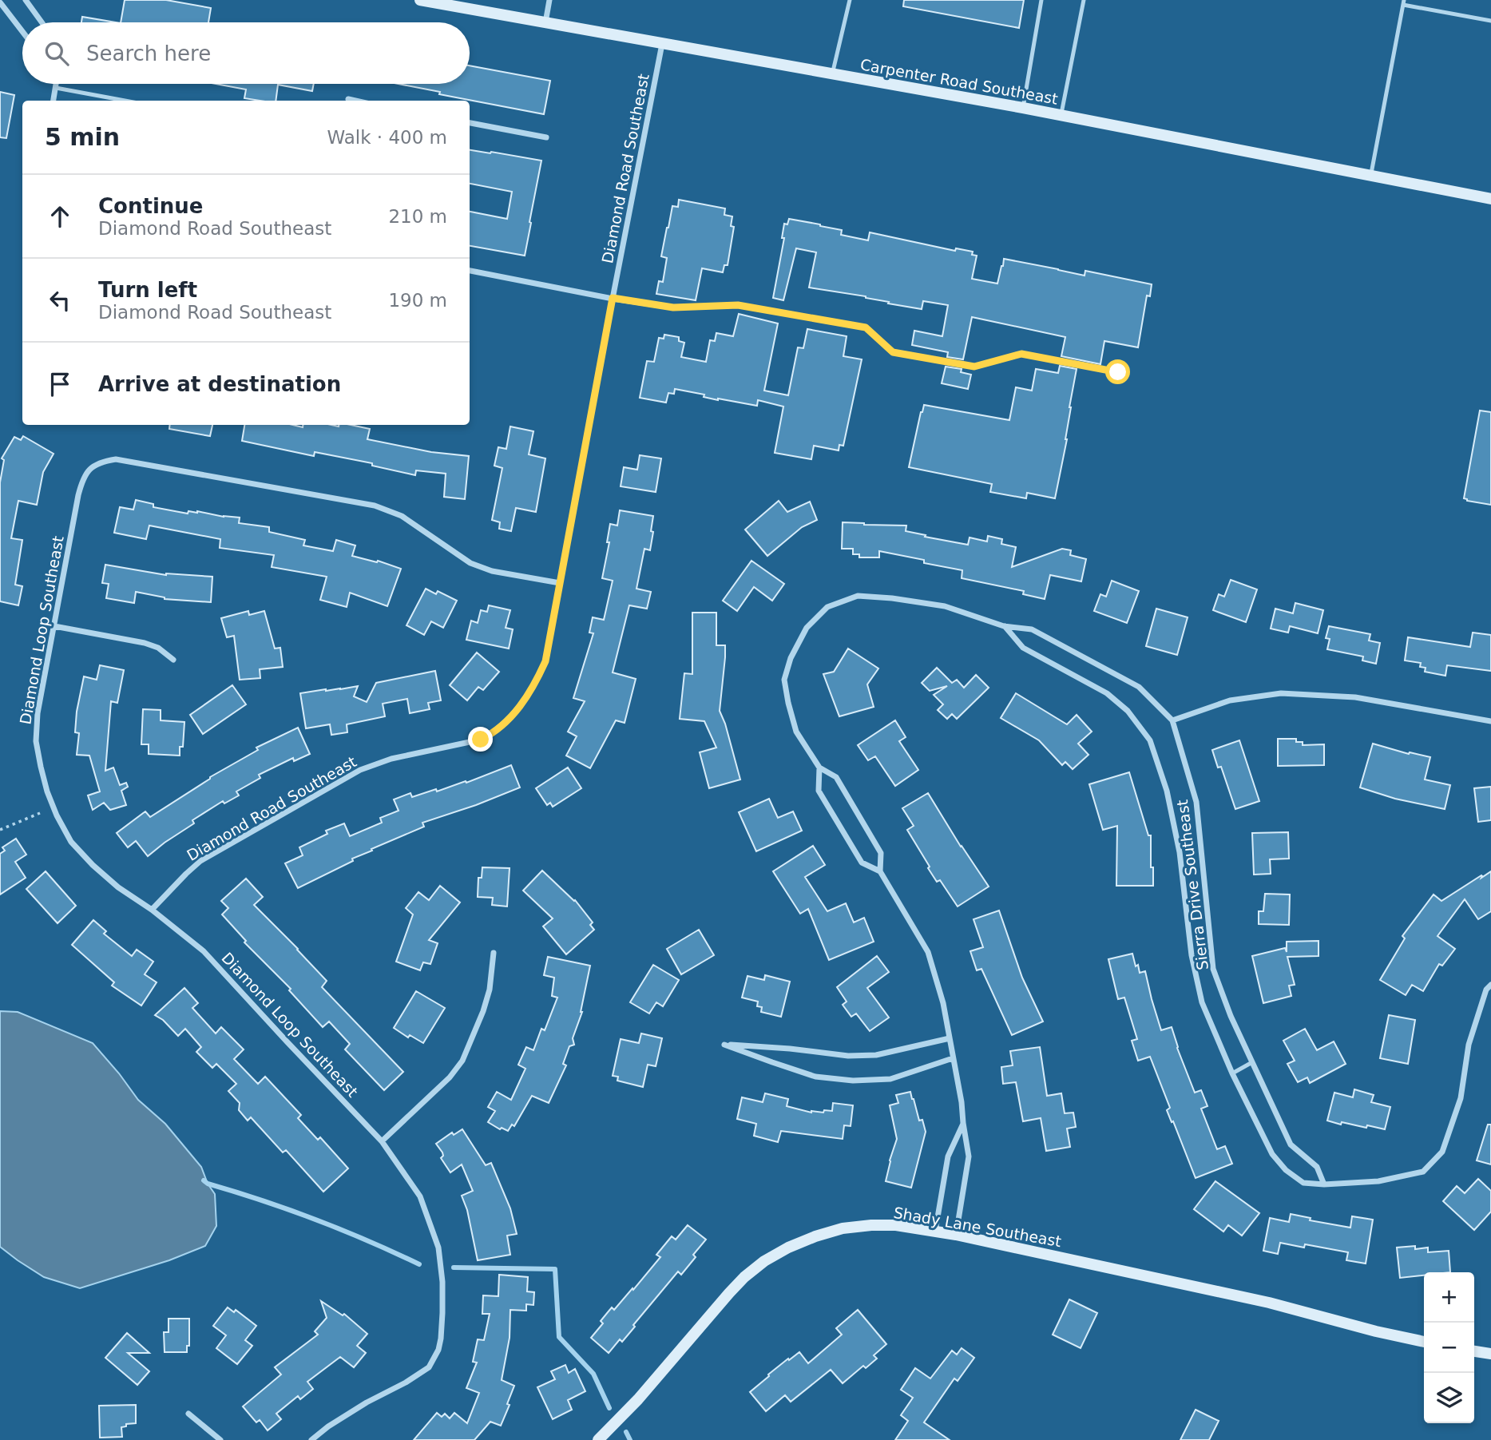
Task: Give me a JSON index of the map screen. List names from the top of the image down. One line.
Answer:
{"streets":{"street":["Carpenter Road Southeast","Diamond Road Southeast","Diamond Loop Southeast","Sierra Drive Southeast","Shady Lane Southeast"]},"crossings":[["Carpenter Road Southeast","Diamond Road Southeast"],["Diamond Road Southeast","Diamond Loop Southeast"],["Sierra Drive Southeast","Shady Lane Southeast"]],"page":{"search":"Search here","heading":["5 min","Walk · 400 m"],"list":[["Continue","Diamond Road Southeast","210 m"],["Turn left","Diamond Road Southeast","190 m"],"Arrive at destination"],"map_buttons":["+","−"]}}
